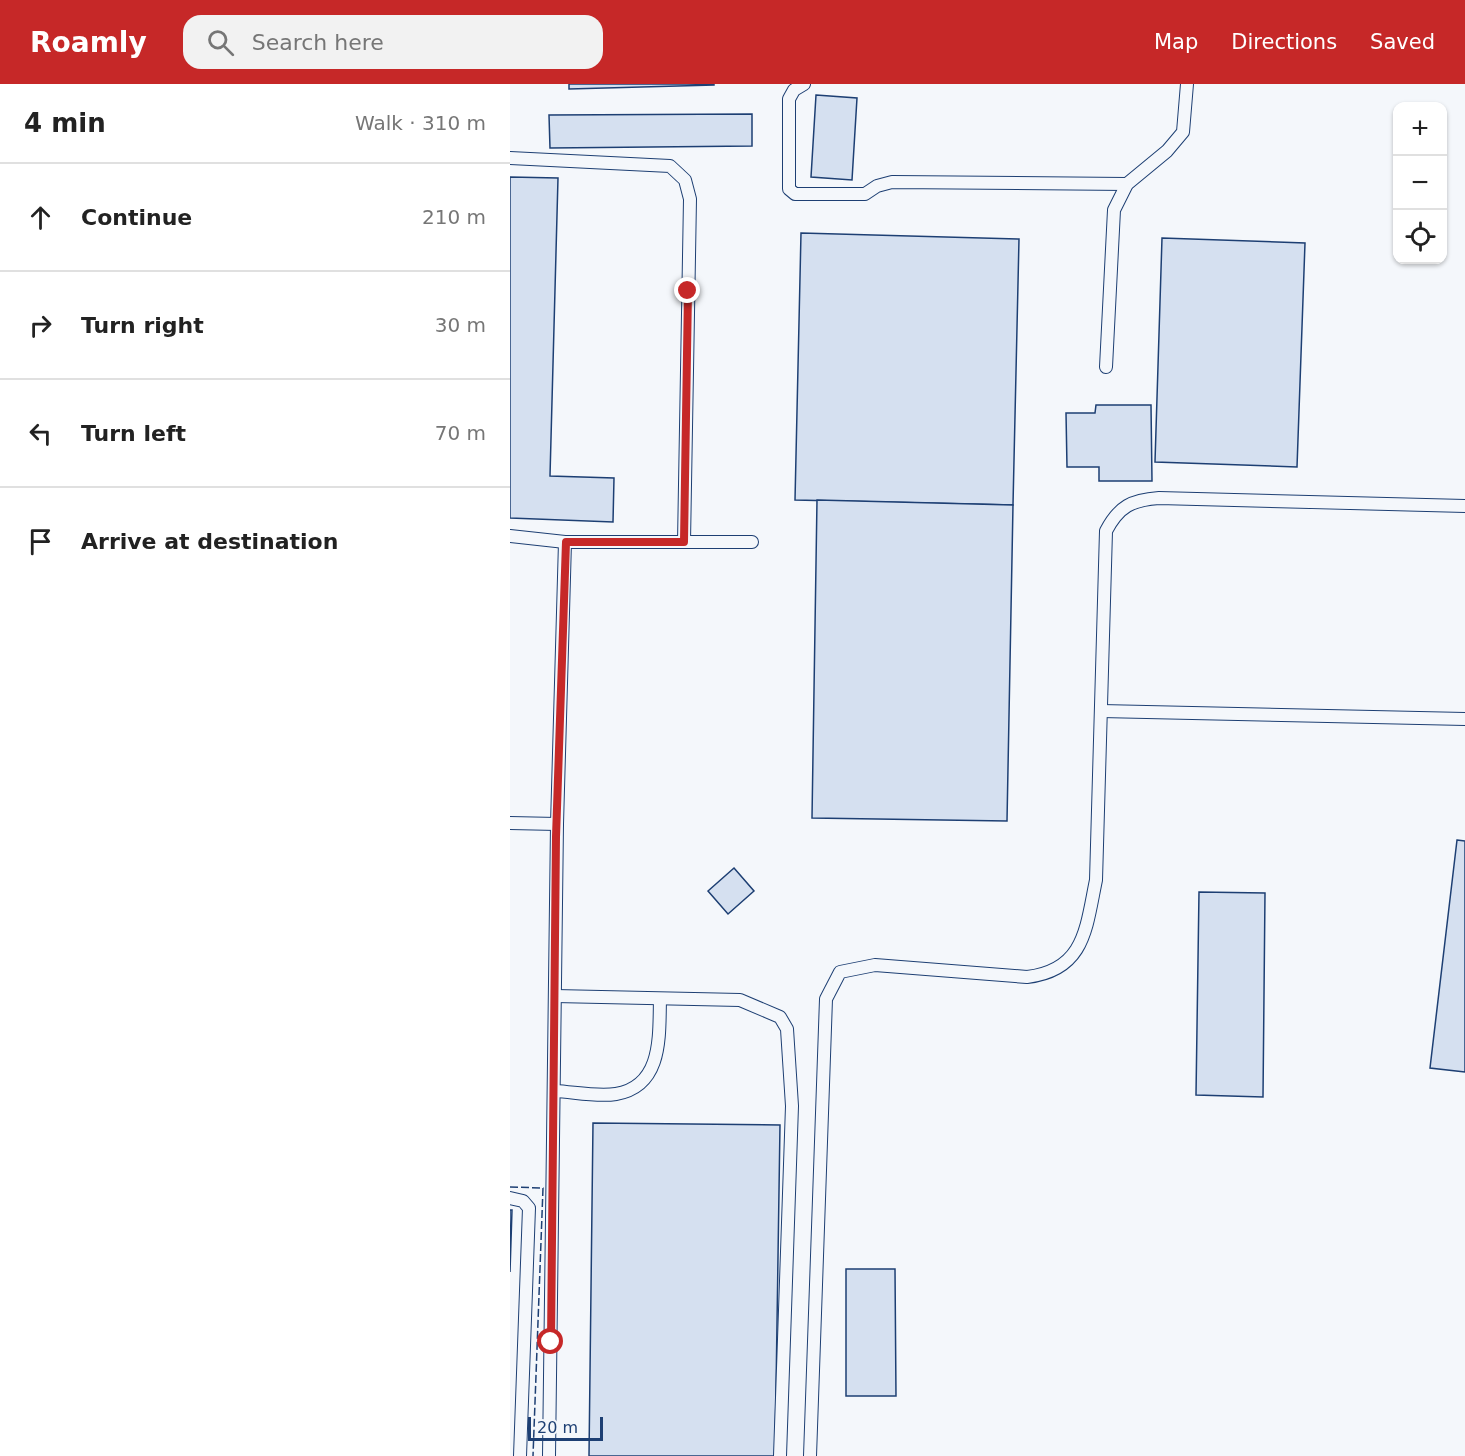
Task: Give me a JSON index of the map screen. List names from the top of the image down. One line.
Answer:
{"scale_bar":"20 m","page":{"header":"Roamly","search":"Search here","nav":["Map","Directions","Saved"],"heading":["4 min","Walk · 310 m"],"map_buttons":["+","−"],"list":[["Continue","210 m"],["Turn right","30 m"],["Turn left","70 m"],"Arrive at destination"],"scale":"20 m"}}
